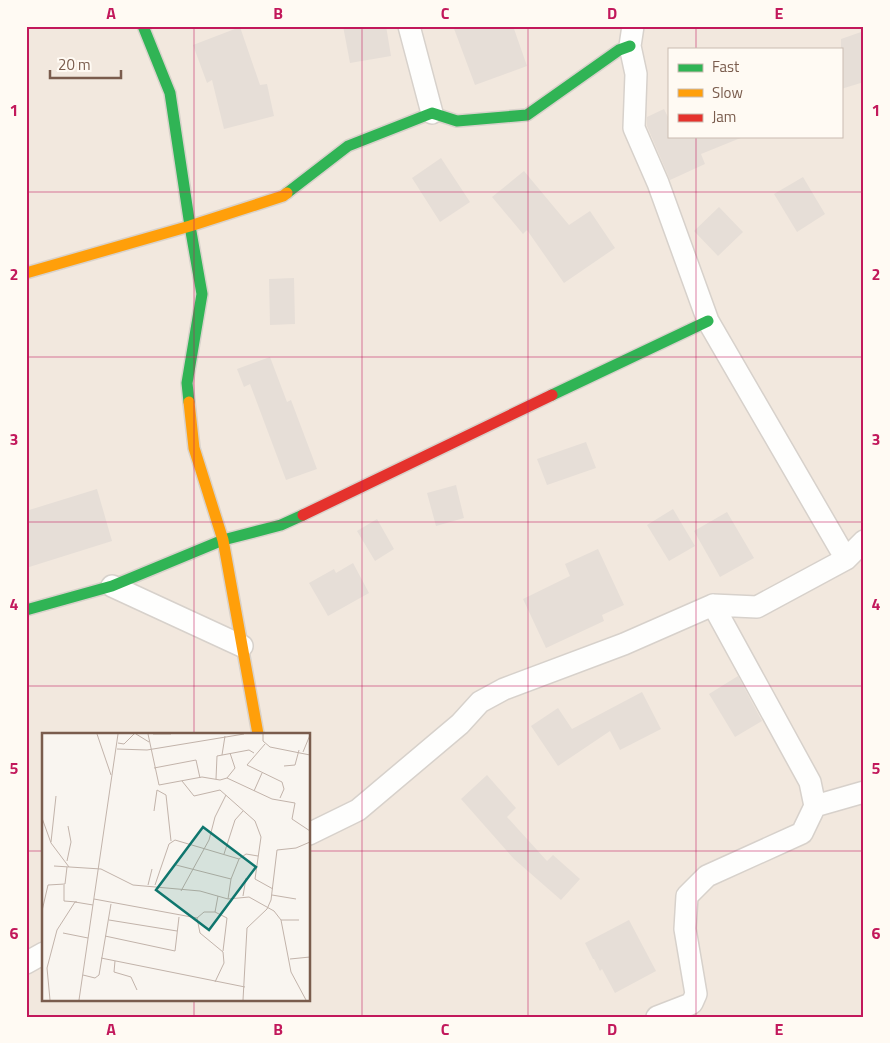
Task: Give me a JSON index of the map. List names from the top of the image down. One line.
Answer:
{"legend":["Fast","Slow","Jam"],"scale_bar":"20 m","grid":{"columns":["A","B","C","D","E"],"rows":["1","2","3","4","5","6"]}}
